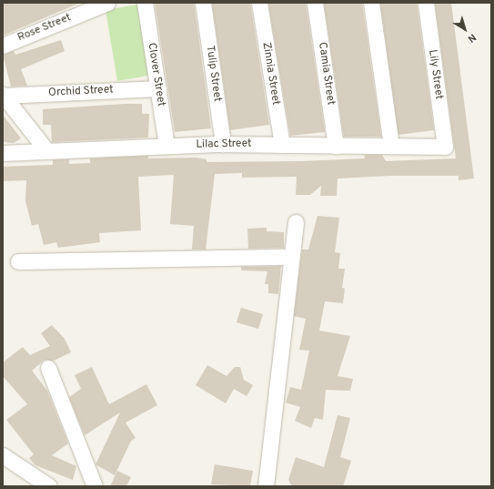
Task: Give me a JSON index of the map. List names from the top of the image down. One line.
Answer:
{"streets":{"street":["Rose Street","Tulip Street","Zinnia Street","Camia Street","Clover Street","Lily Street","Orchid Street","Lilac Street"]},"crossings":[["Tulip Street","Lilac Street"],["Zinnia Street","Lilac Street"],["Camia Street","Lilac Street"],["Clover Street","Orchid Street"],["Clover Street","Lilac Street"],["Lily Street","Lilac Street"]],"north":"bottom right"}
